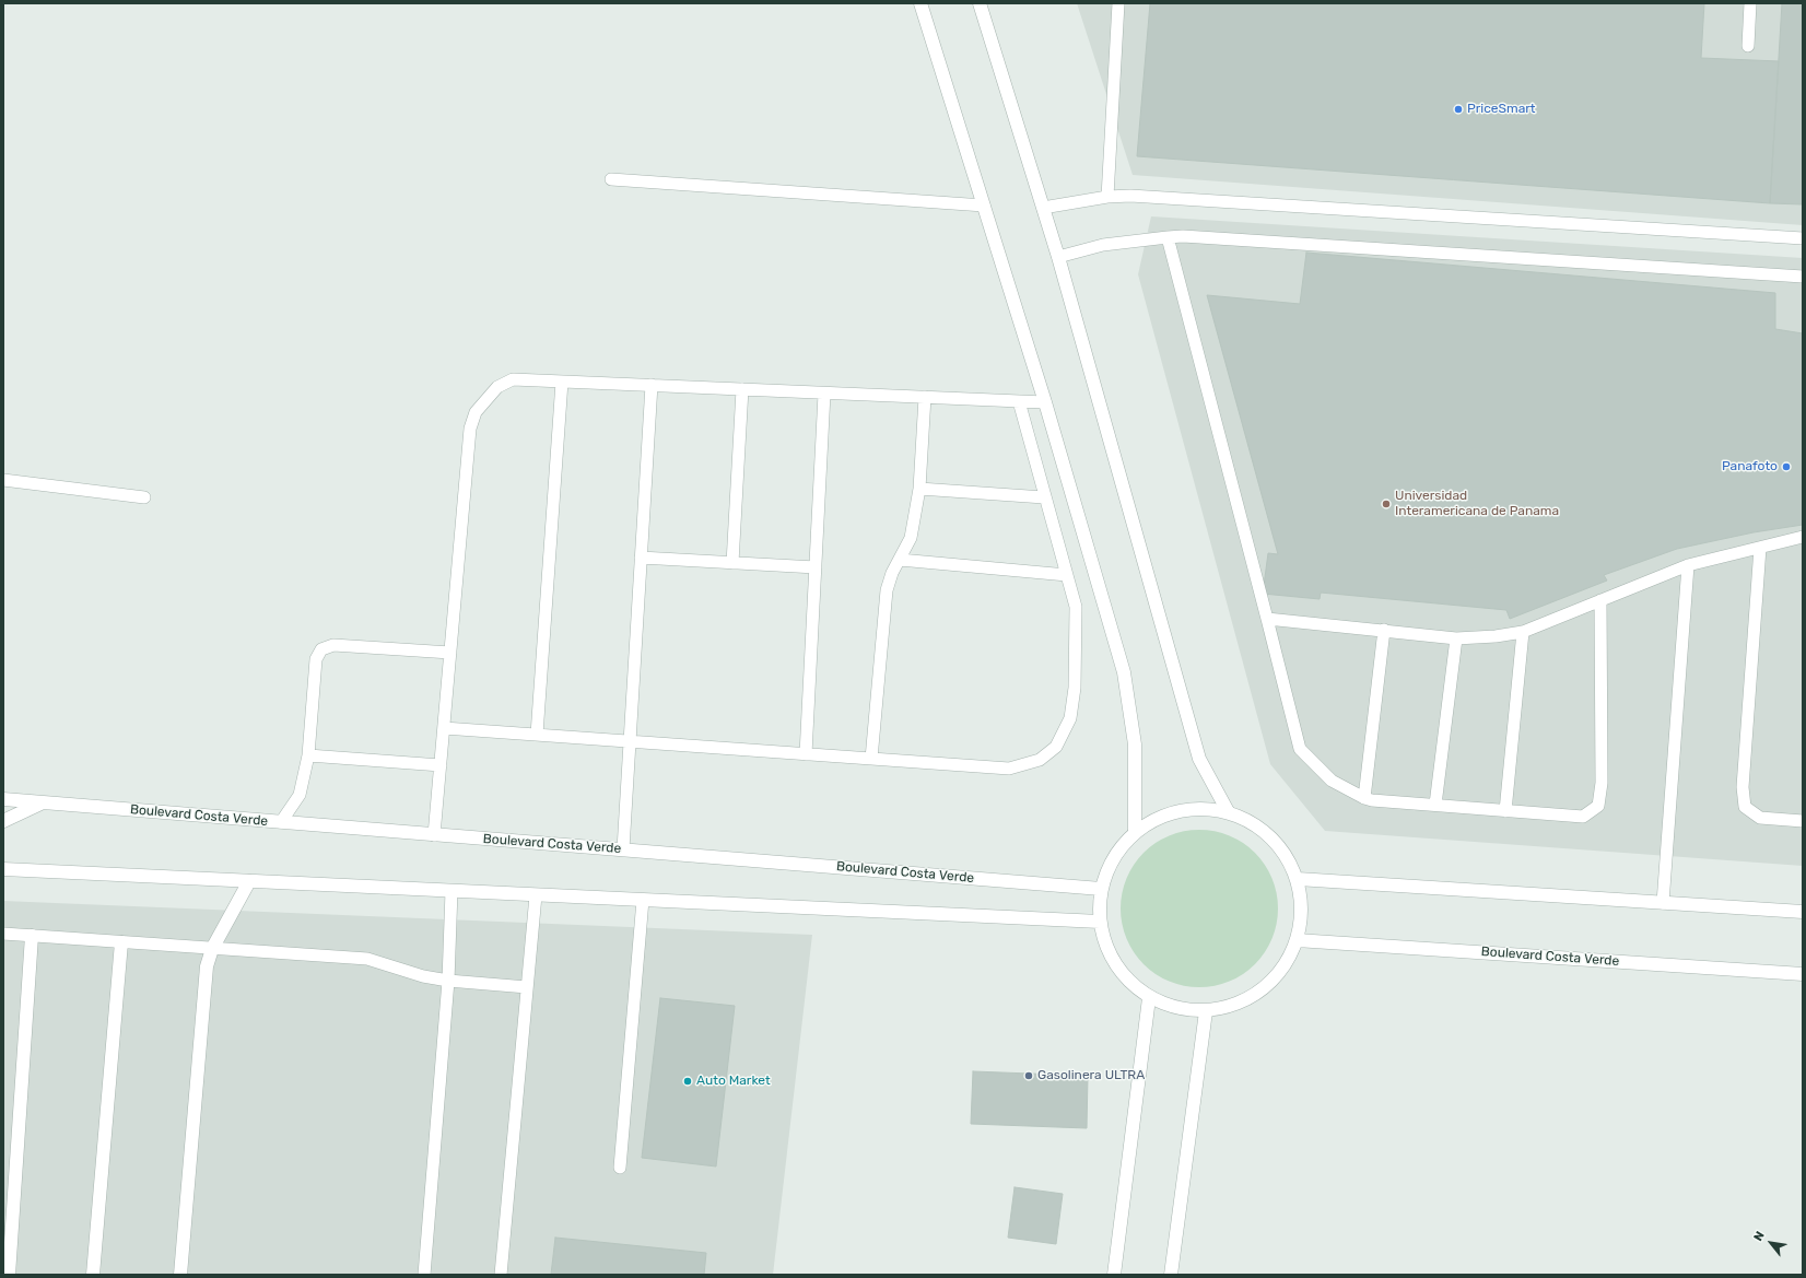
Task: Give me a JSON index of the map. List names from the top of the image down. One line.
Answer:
{"streets":{"street":["Boulevard Costa Verde"]},"places":["PriceSmart","Panafoto","Universidad Interamericana de Panama","Gasolinera ULTRA","Auto Market"],"north":"top left"}
